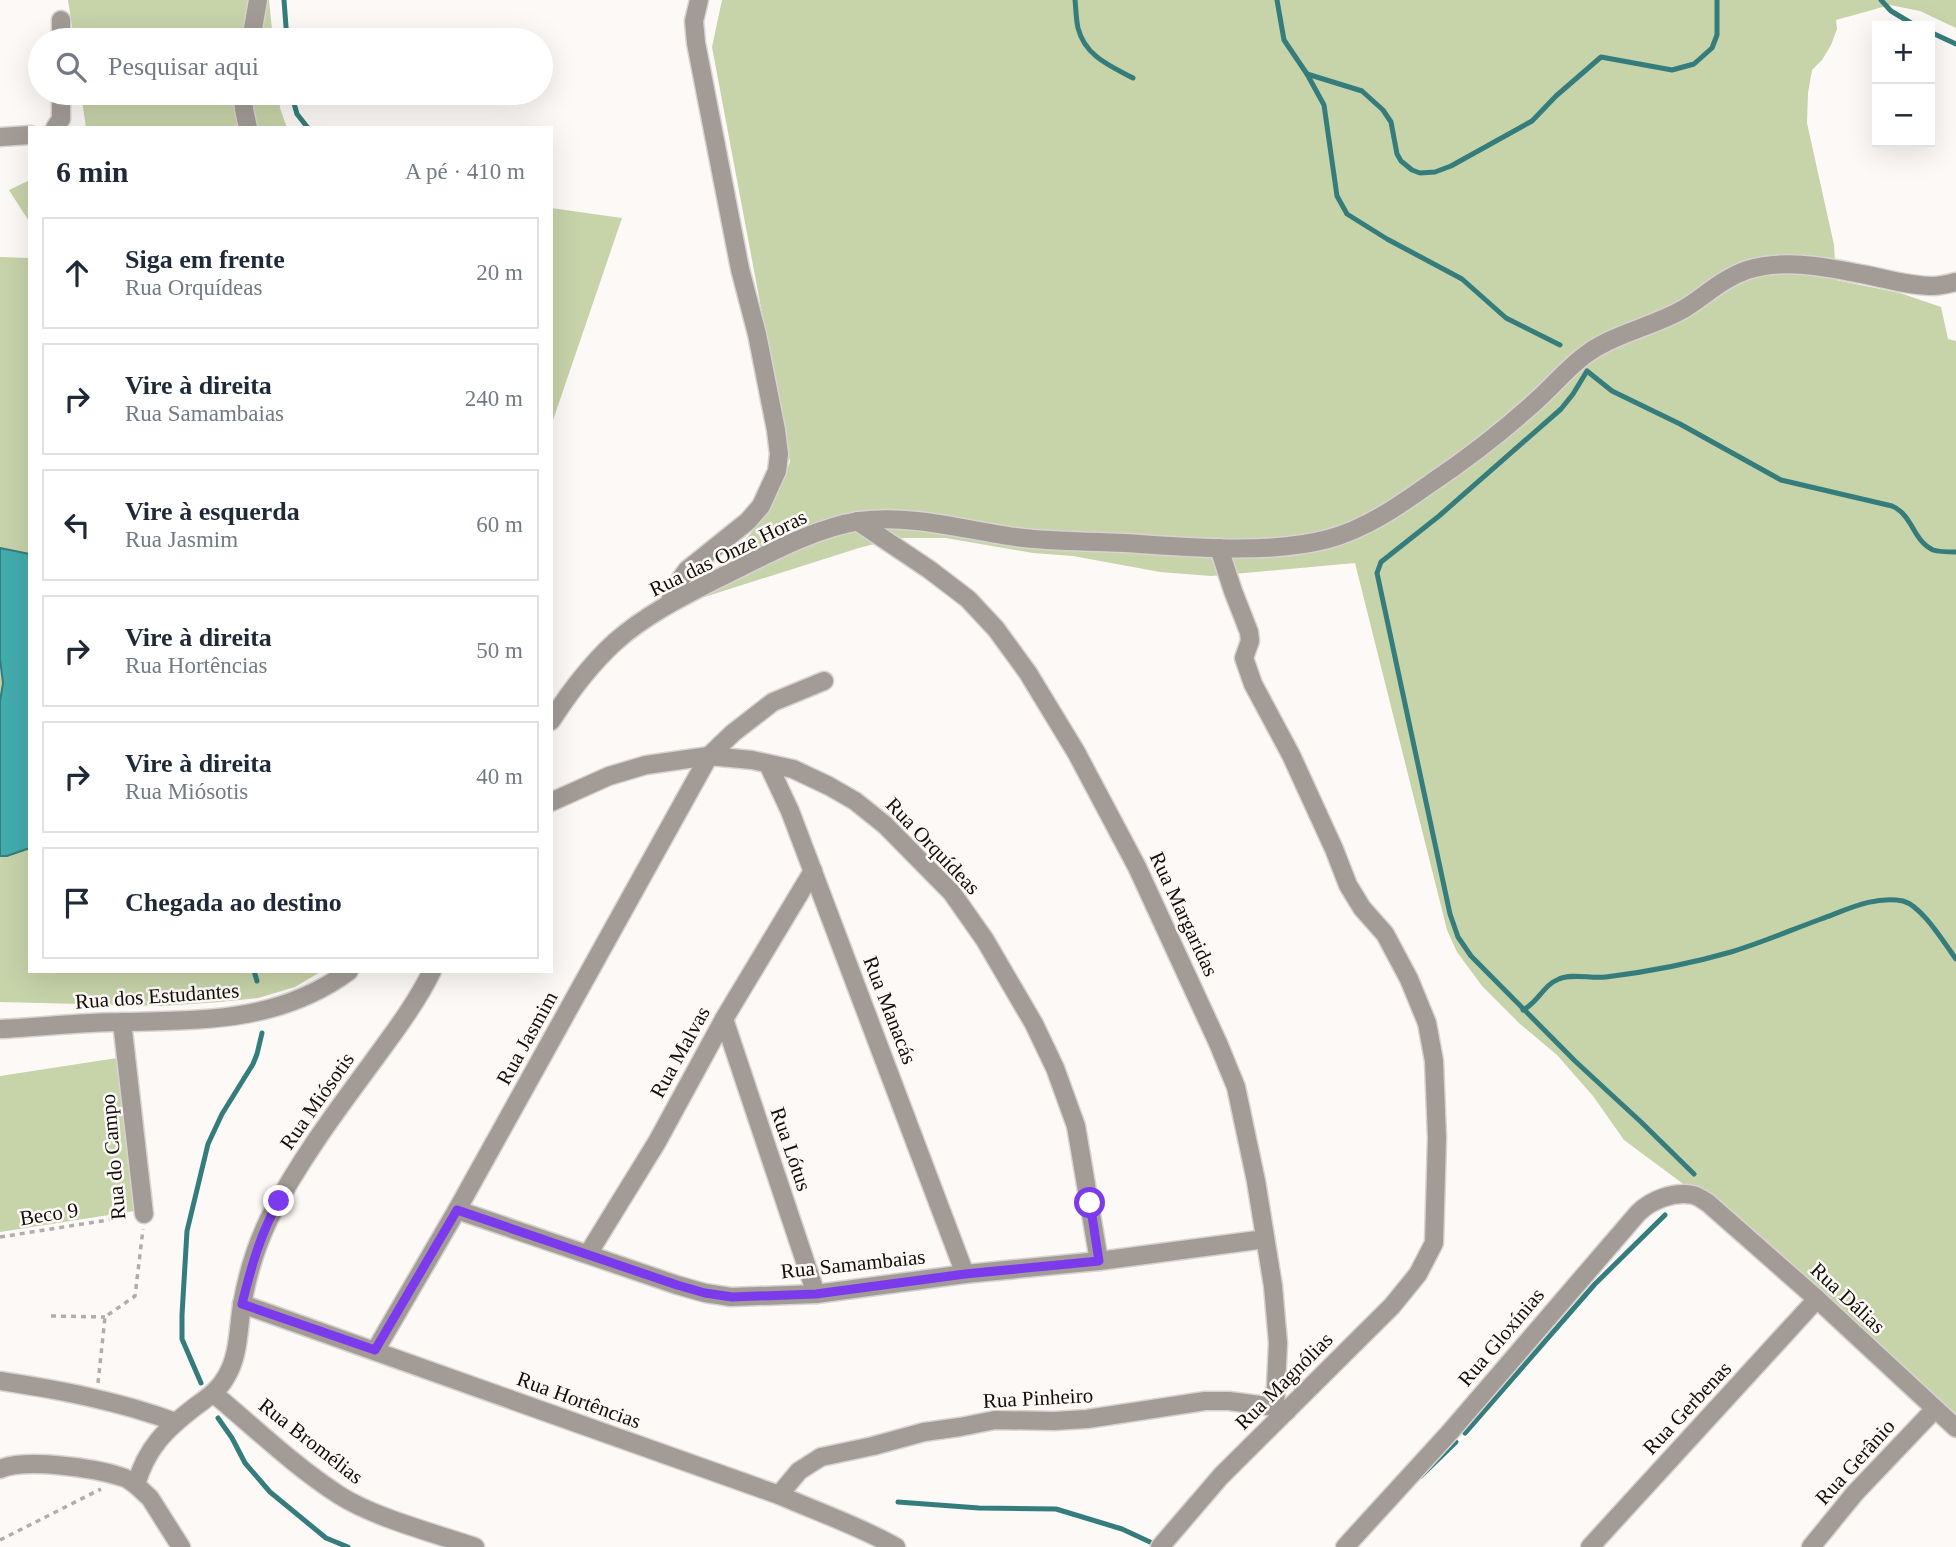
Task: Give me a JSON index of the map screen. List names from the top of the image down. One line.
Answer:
{"streets":{"street":["Rua das Onze Horas","Rua Orquídeas","Rua Margaridas","Rua dos Estudantes","Rua Manacás","Rua Jasmim","Rua Malvas","Rua Miósotis","Rua Lótus","Rua do Campo","Rua Samambaias","Rua Dálias","Rua Gloxínias","Rua Magnólias","Rua Pinheiro","Rua Hortências","Rua Gerbenas","Rua Bromélias","Rua Gerânio"],"path":["Beco 9"]},"crossings":[["Rua das Onze Horas","Rua Margaridas"],["Rua das Onze Horas","Rua Magnólias"],["Rua Orquídeas","Rua Manacás"],["Rua Orquídeas","Rua Jasmim"],["Rua Orquídeas","Rua Samambaias"],["Rua Margaridas","Rua Samambaias"],["Rua Margaridas","Rua Magnólias"],["Rua Margaridas","Rua Pinheiro"],["Rua dos Estudantes","Rua do Campo"],["Rua Manacás","Rua Malvas"],["Rua Manacás","Rua Samambaias"],["Rua Jasmim","Rua Samambaias"],["Rua Jasmim","Rua Hortências"],["Rua Malvas","Rua Lótus"],["Rua Malvas","Rua Samambaias"],["Rua Miósotis","Rua Hortências"],["Rua Lótus","Rua Samambaias"],["Rua do Campo","Beco 9"],["Rua Dálias","Rua Gloxínias"],["Rua Dálias","Rua Gerbenas"],["Rua Dálias","Rua Gerânio"],["Rua Magnólias","Rua Pinheiro"],["Rua Pinheiro","Rua Hortências"]],"page":{"map_buttons":["+","−"],"search":"Pesquisar aqui","heading":["6 min","A pé · 410 m"],"list":[["Siga em frente","Rua Orquídeas","20 m"],["Vire à direita","Rua Samambaias","240 m"],["Vire à esquerda","Rua Jasmim","60 m"],["Vire à direita","Rua Hortências","50 m"],["Vire à direita","Rua Miósotis","40 m"],"Chegada ao destino"]}}
